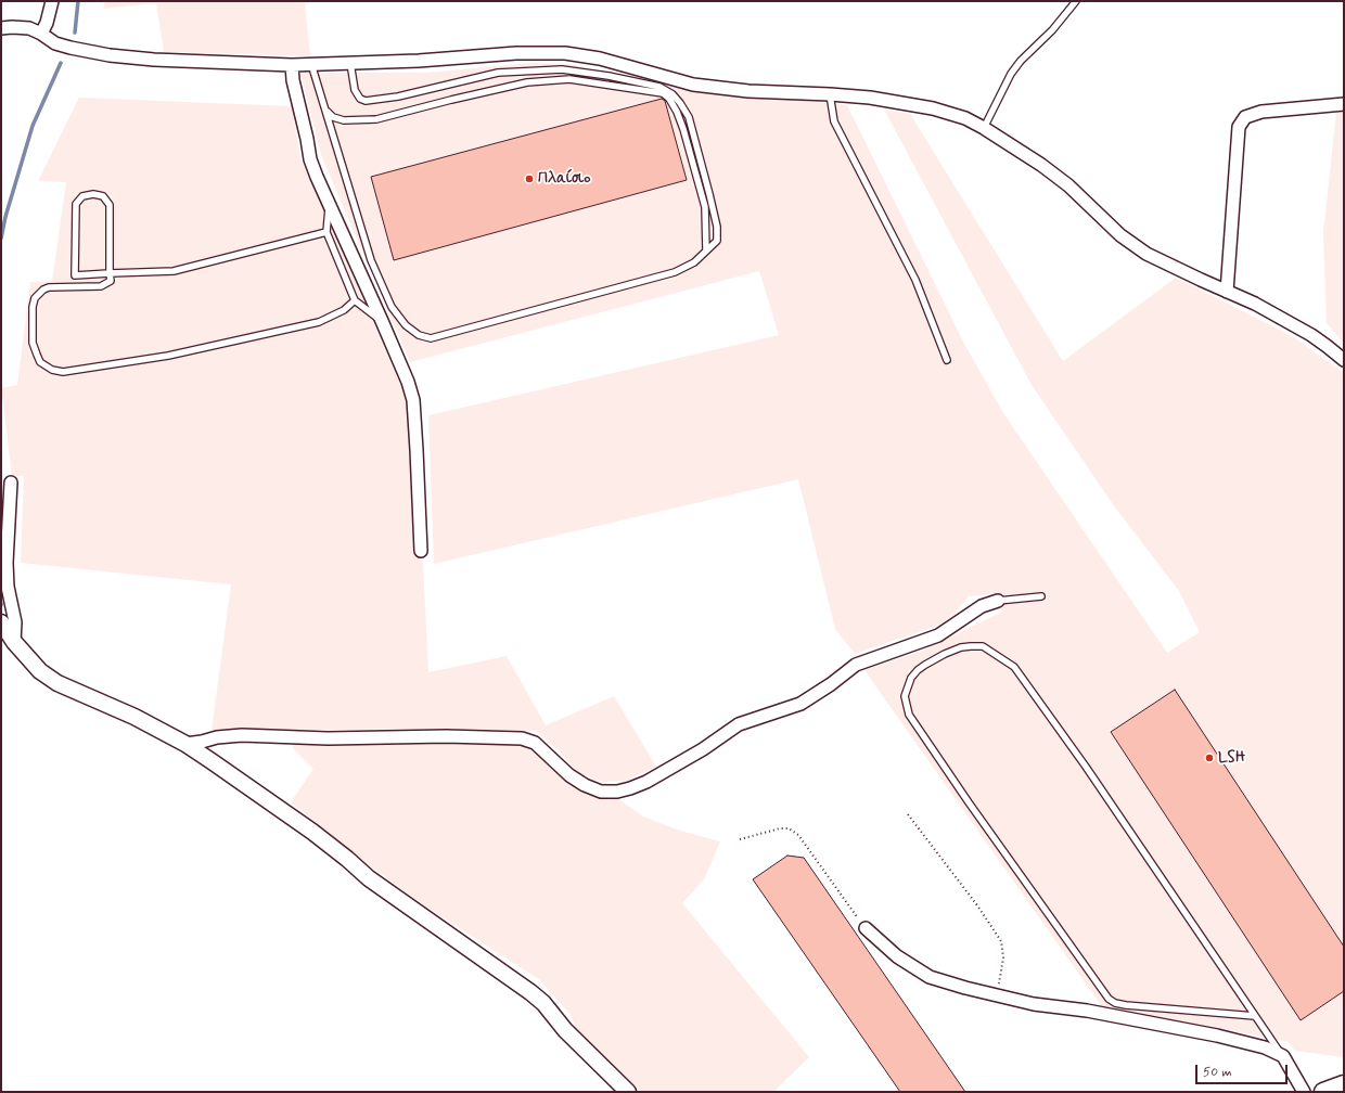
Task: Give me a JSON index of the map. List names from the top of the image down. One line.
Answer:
{"places":["Πλαίσιο","LSH"],"scale_bar":"50 m"}
